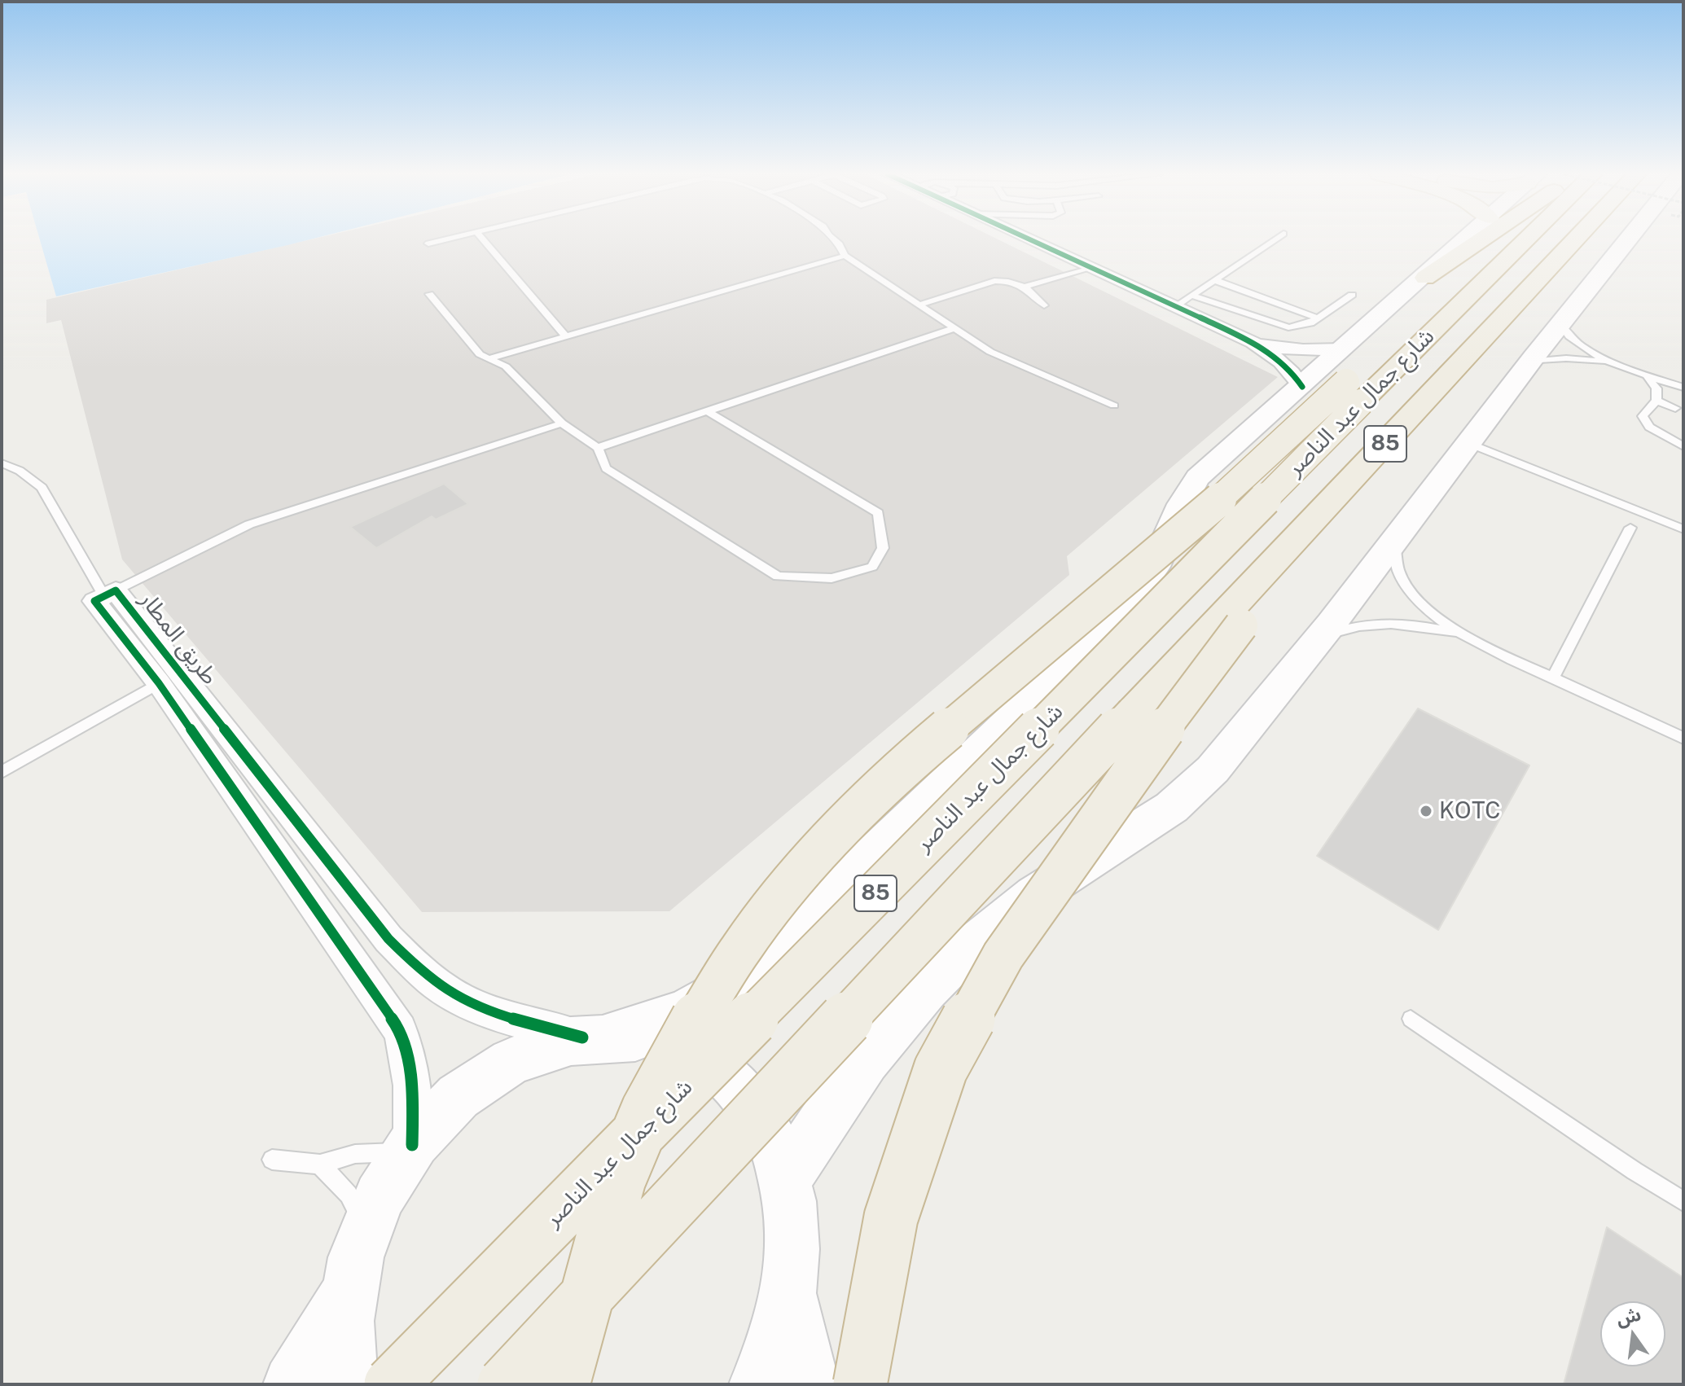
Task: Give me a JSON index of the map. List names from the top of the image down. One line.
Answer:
{"streets":{"highway":["شارع جمال عبد الناصر","85"],"street":["طريق المطار"]},"crossings":[["شارع جمال عبد الناصر","طريق المطار"]],"places":["KOTC"],"north":"top"}
